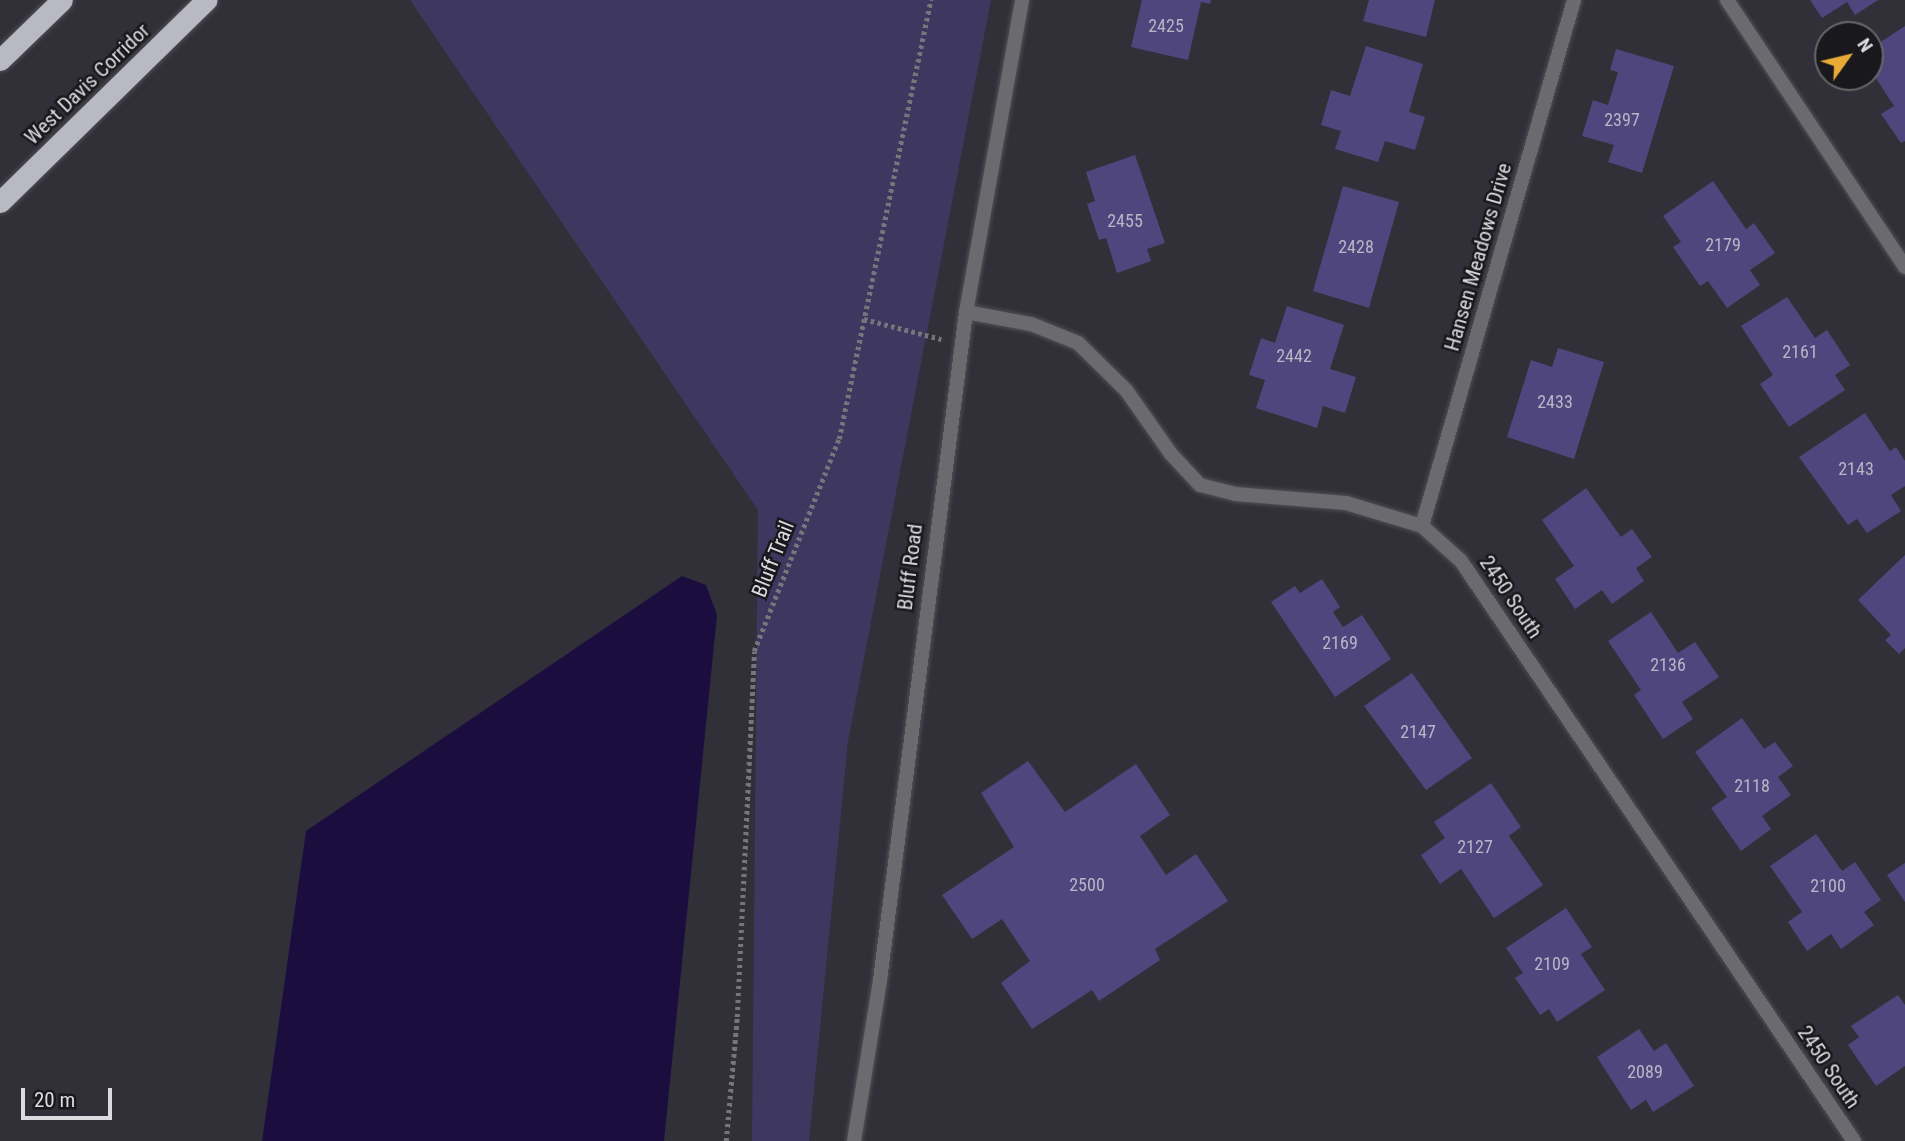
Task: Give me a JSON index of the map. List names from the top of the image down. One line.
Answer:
{"streets":{"highway":["West Davis Corridor"],"street":["Hansen Meadows Drive","Bluff Road","2450 South"],"path":["Bluff Trail"]},"crossings":[["Hansen Meadows Drive","2450 South"],["Bluff Road","2450 South"]],"house_numbers":["2425","2397","2455","2179","2428","2161","2442","2433","2143","2169","2136","2147","2118","2127","2500","2100","2109","2089"],"scale_bar":"20 m","north":"top right"}
